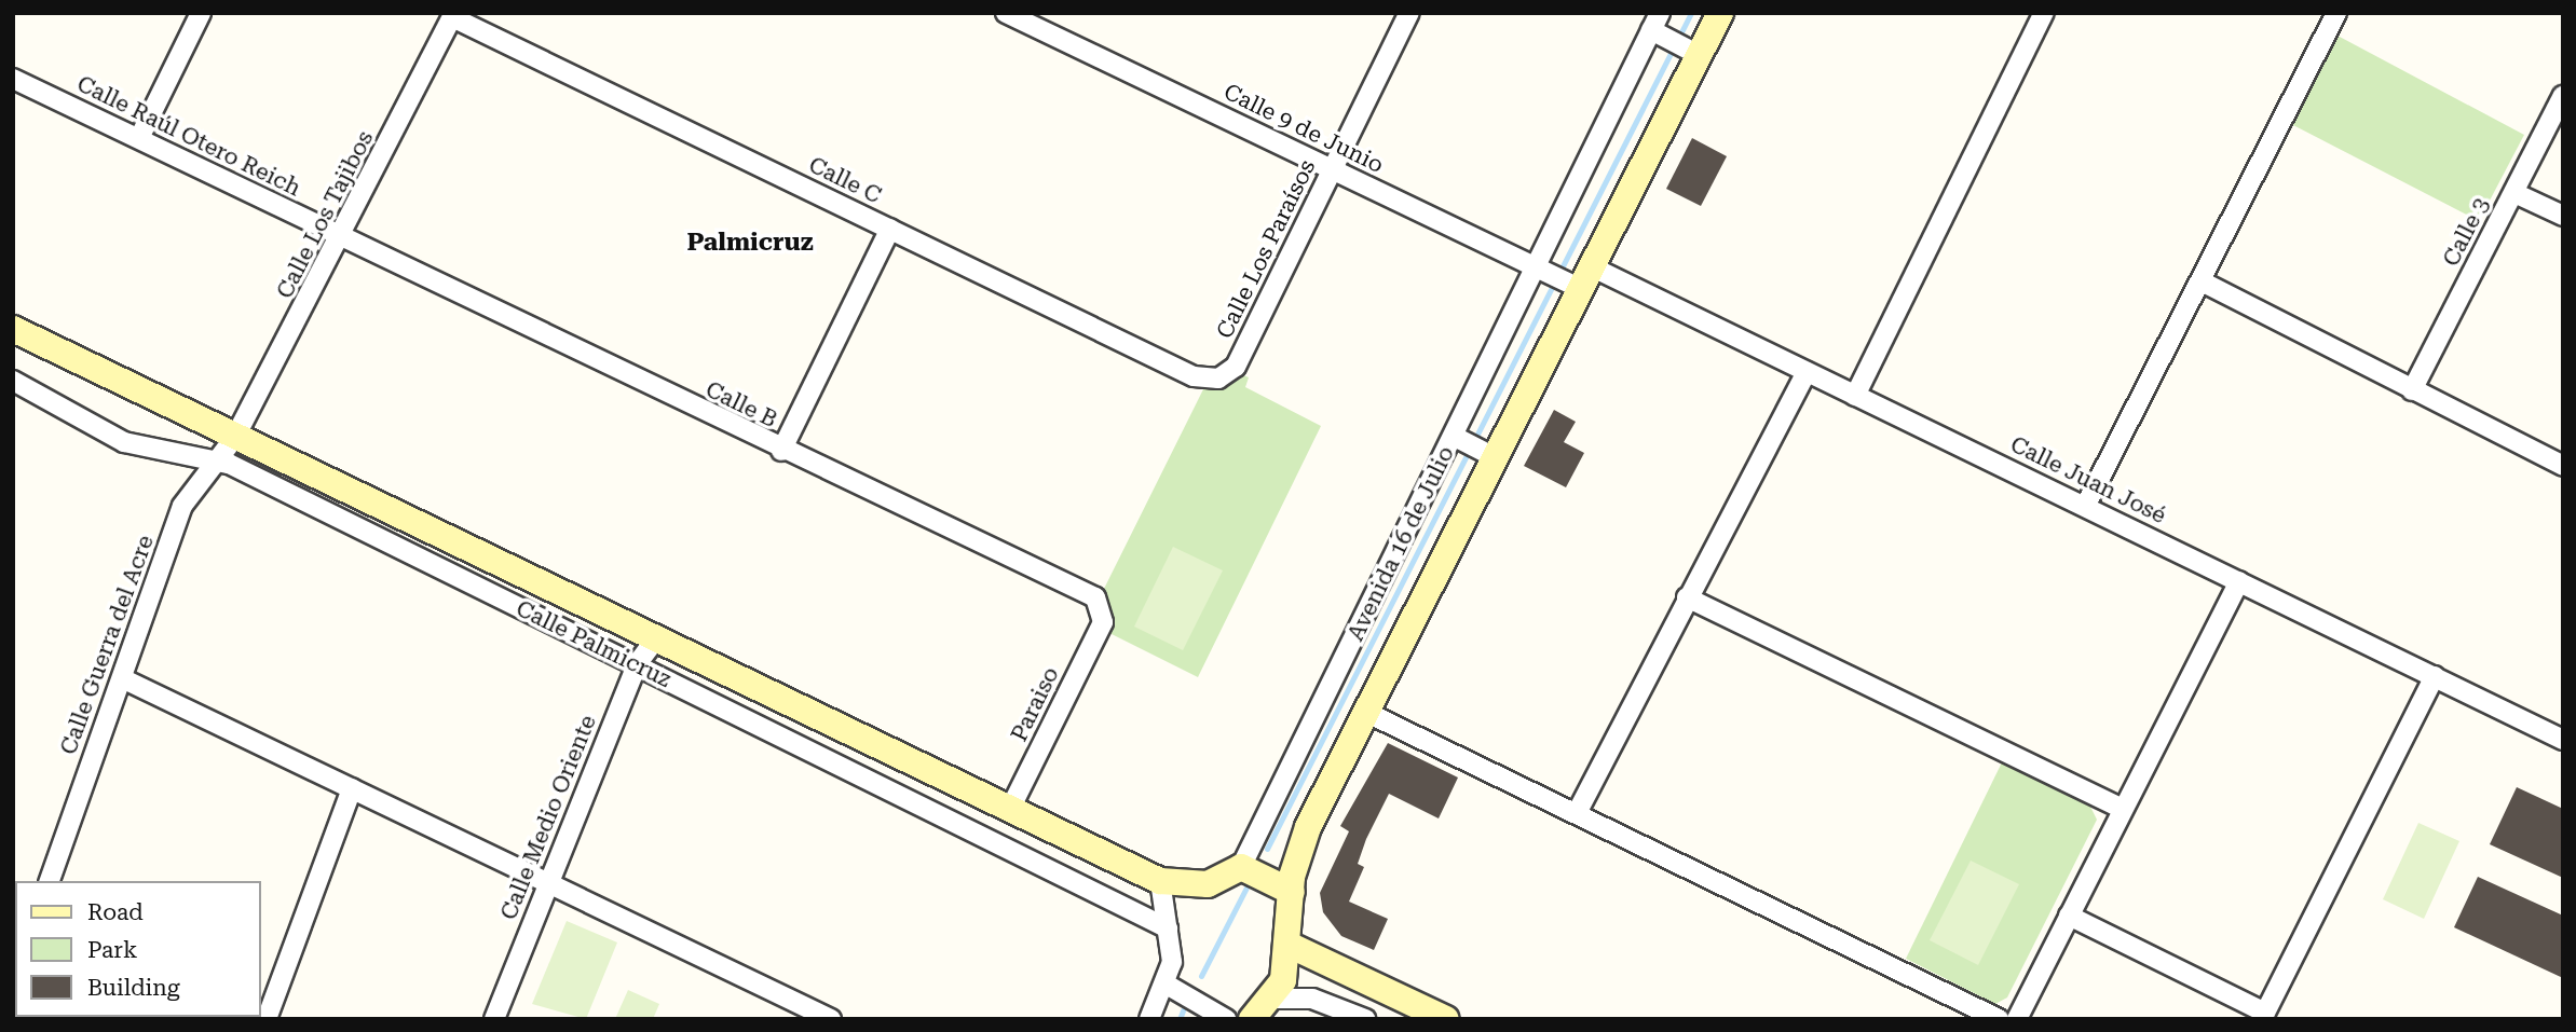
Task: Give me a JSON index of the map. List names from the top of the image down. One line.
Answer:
{"streets":{"street":["Calle 9 de Junio","Calle Raúl Otero Reich","Calle C","Calle Los Tajibos","Calle 3","Calle Los Paraísos","Calle B","Calle Juan José","Avenida 16 de Julio","Calle Palmicruz","Calle Guerra del Acre","Paraiso","Calle Medio Oriente"]},"crossings":[["Calle 9 de Junio","Calle Los Paraísos"],["Calle 9 de Junio","Calle Juan José"],["Calle 9 de Junio","Avenida 16 de Julio"],["Calle Raúl Otero Reich","Calle Los Tajibos"],["Calle Raúl Otero Reich","Calle B"],["Calle C","Calle Los Tajibos"],["Calle C","Calle Los Paraísos"],["Calle Los Tajibos","Calle B"],["Calle Los Tajibos","Calle Palmicruz"],["Calle Los Tajibos","Calle Guerra del Acre"],["Calle B","Paraiso"],["Calle Juan José","Avenida 16 de Julio"],["Calle Palmicruz","Calle Guerra del Acre"],["Calle Palmicruz","Paraiso"],["Calle Palmicruz","Calle Medio Oriente"]],"districts":["Palmicruz"],"legend":["Road","Park","Building"]}
